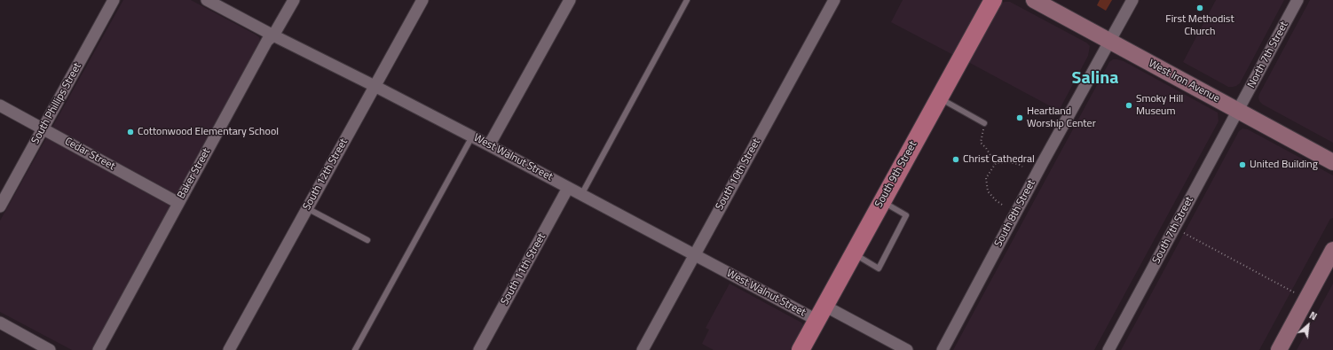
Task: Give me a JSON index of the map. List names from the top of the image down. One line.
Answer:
{"streets":{"main road":["South 9th Street"],"street":["North 7th Street","West Iron Avenue","South Phillips Street","Cedar Street","West Walnut Street","Baker Street","South 12th Street","South 10th Street","South 8th Street","South 7th Street","South 11th Street"]},"crossings":[["North 7th Street","West Iron Avenue"],["North 7th Street","South 7th Street"],["West Iron Avenue","South 8th Street"],["West Iron Avenue","South 7th Street"],["South Phillips Street","Cedar Street"],["Cedar Street","Baker Street"],["West Walnut Street","Baker Street"],["West Walnut Street","South 12th Street"],["West Walnut Street","South 10th Street"],["West Walnut Street","South 9th Street"],["West Walnut Street","South 11th Street"]],"districts":["Salina"],"places":["First Methodist Church","Smoky Hill Museum","Heartland Worship Center","Cottonwood Elementary School","Christ Cathedral","United Building"],"north":"top right"}
